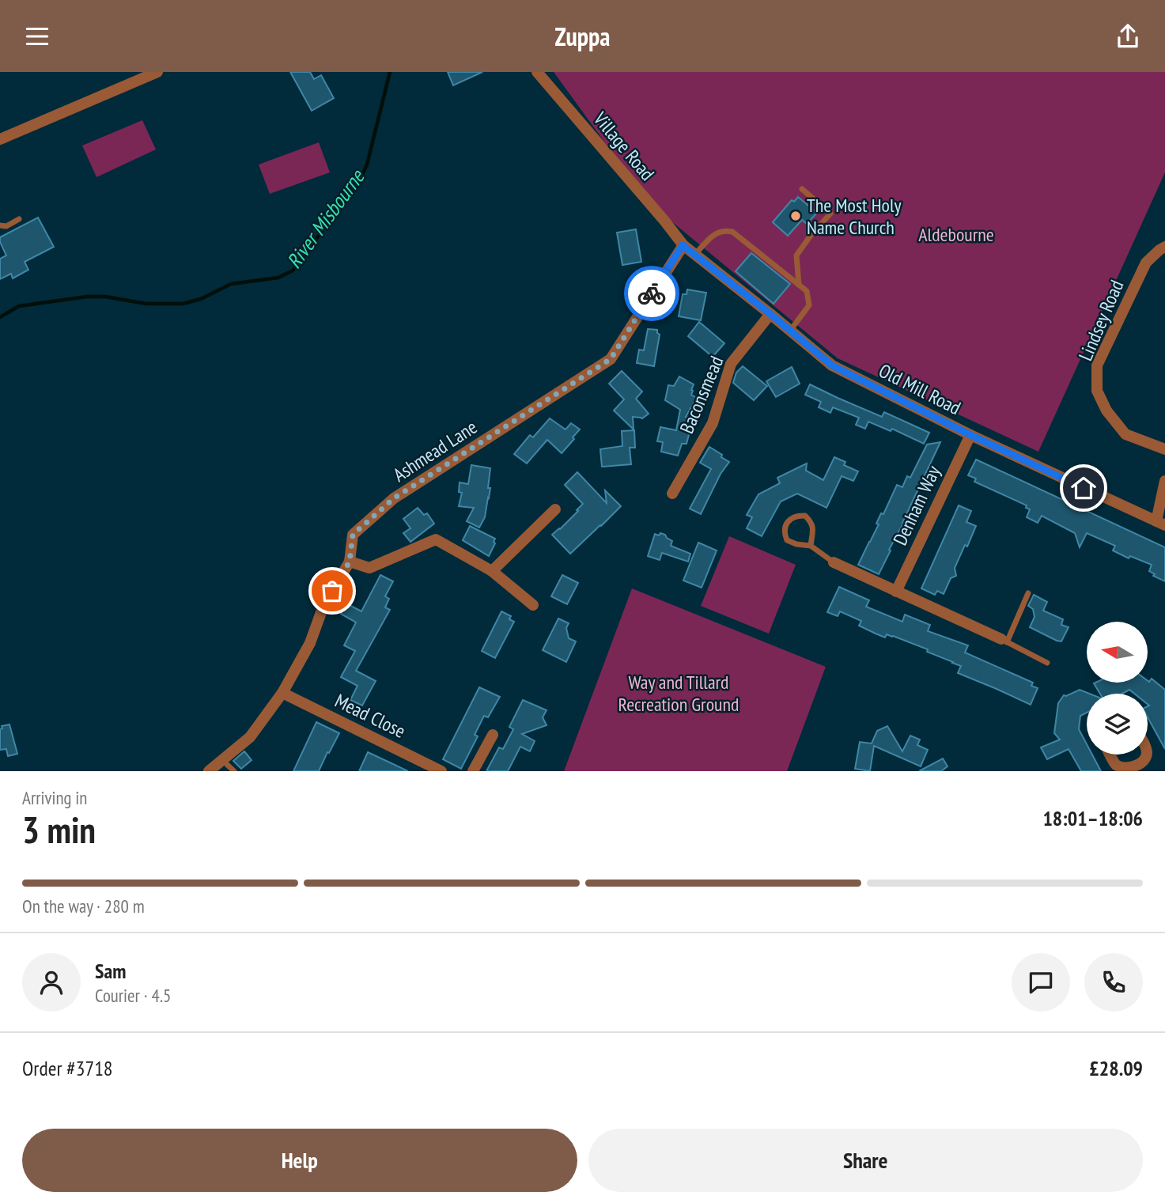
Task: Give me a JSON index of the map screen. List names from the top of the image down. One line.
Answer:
{"streets":{"street":["Village Road","Lindsey Road","Old Mill Road","Baconsmead","Ashmead Lane","Denham Way","Mead Close"]},"crossings":[["Village Road","Old Mill Road"],["Village Road","Ashmead Lane"],["Old Mill Road","Baconsmead"],["Old Mill Road","Ashmead Lane"],["Old Mill Road","Denham Way"],["Ashmead Lane","Mead Close"]],"water":["River Misbourne"],"parks":["Aldebourne","Way and Tillard Recreation Ground"],"places":["The Most Holy Name Church"],"north":"left","page":{"header":"Zuppa","heading":["3 min","Arriving in","18:01–18:06"],"panel":["Sam","Courier · 4.5","Order #3718","£28.09"],"bar":"On the way · 280 m","buttons":["Help","Share"]}}
